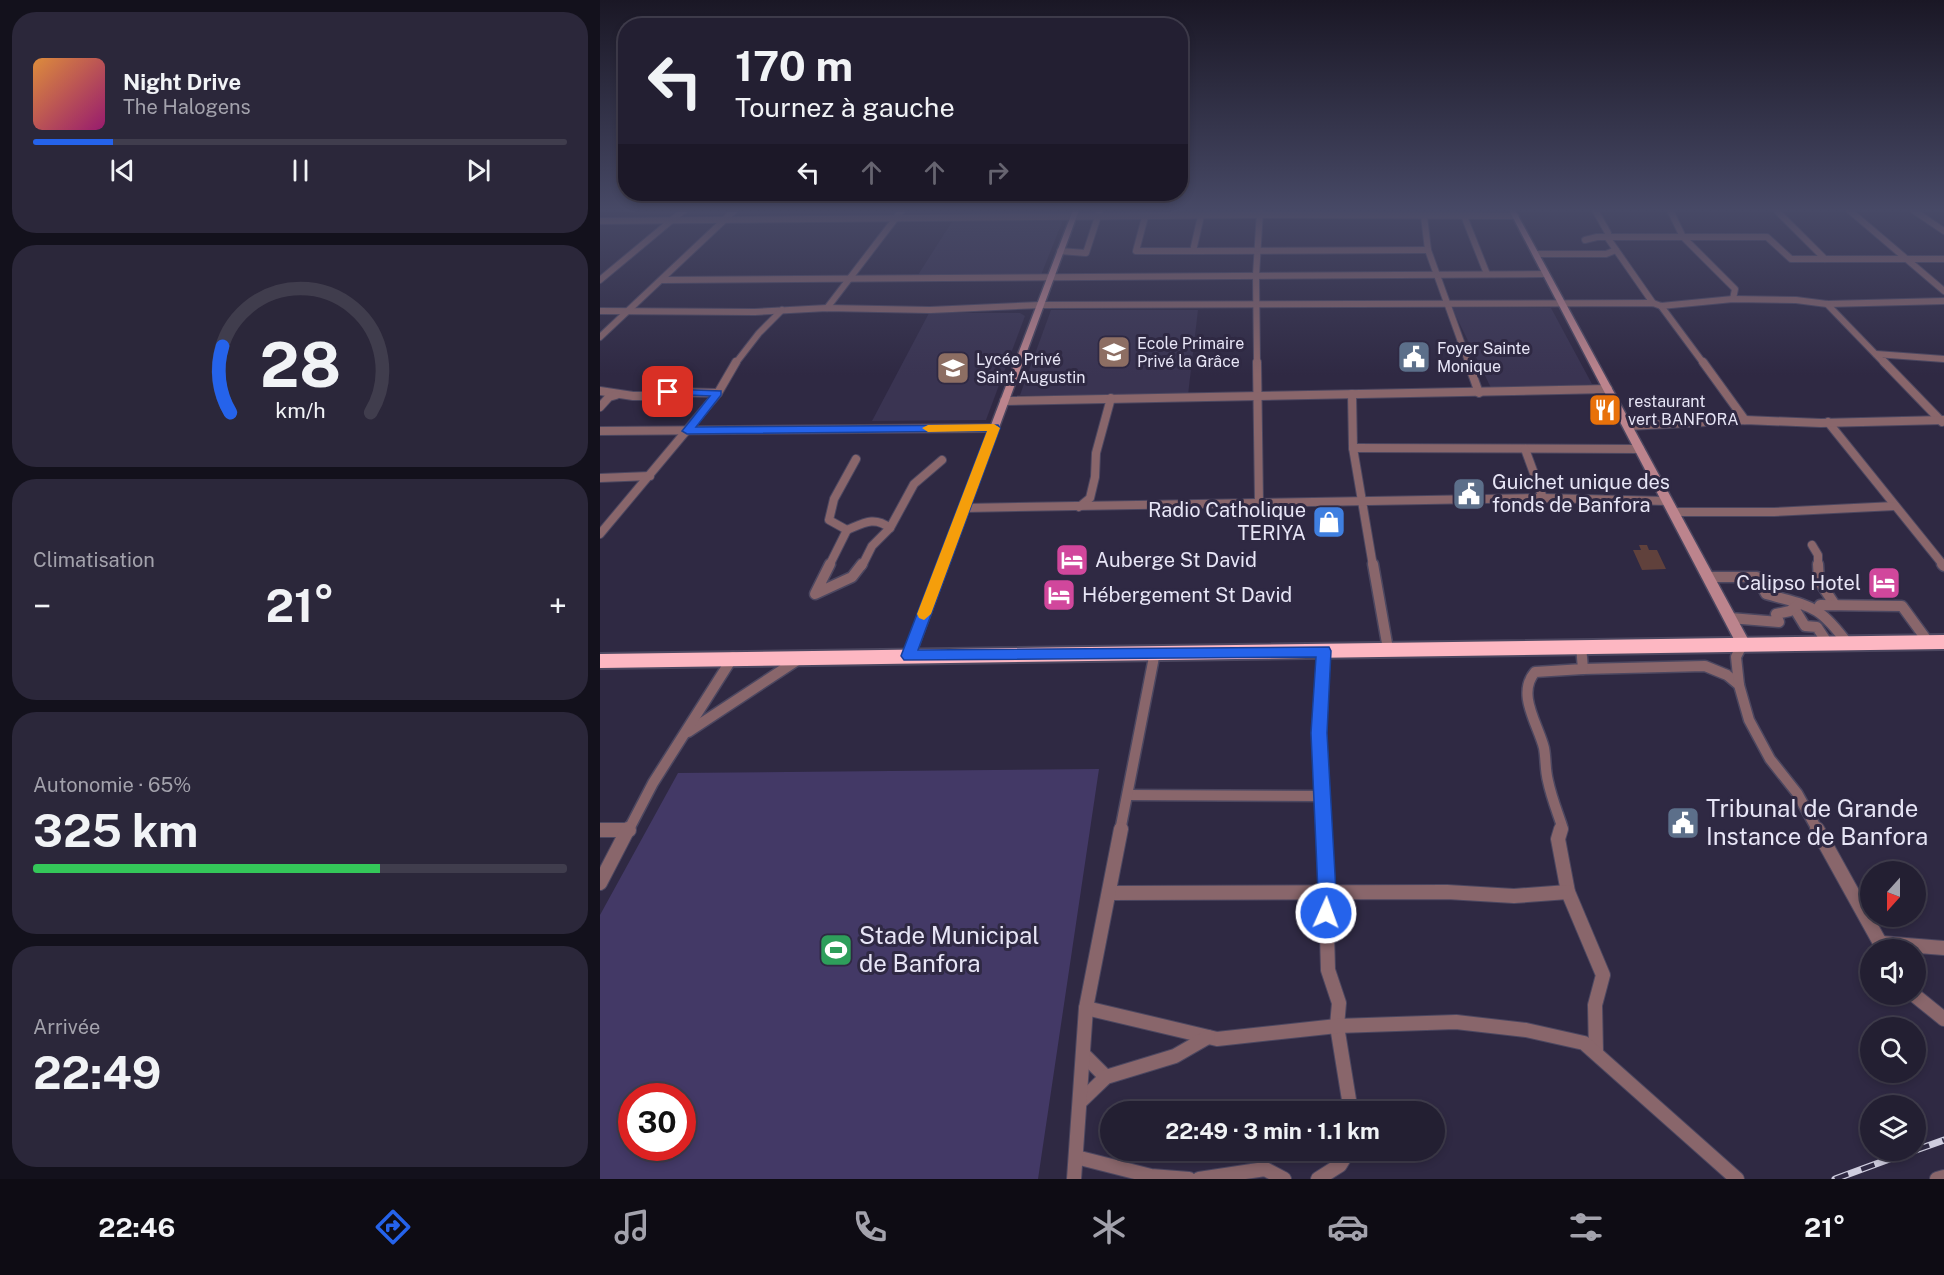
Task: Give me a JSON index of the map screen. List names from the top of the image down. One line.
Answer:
{"places":{"school or university":["Ecole Primaire Privé la Grâce","Lycée Privé Saint Augustin"],"public building":["Foyer Sainte Monique","Guichet unique des fonds de Banfora","Tribunal de Grande Instance de Banfora"],"restaurant":["restaurant vert BANFORA"],"shop":["Radio Catholique TERIYA"],"hotel":["Auberge St David","Calipso Hotel","Hébergement St David"],"sports":["Stade Municipal de Banfora"]},"north":"bottom","page":{"turn":["170 m","Tournez à gauche"],"song":["Night Drive","The Halogens"],"tile":["Climatisation",["Autonomie · 65%","325 km"],["Arrivée","22:49"]],"heat":["−","21°","+"],"limit":"30","trip":"22:49 · 3 min · 1.1 km","tabs":["22:46","21°"],"gauge":["28","km/h"]}}
